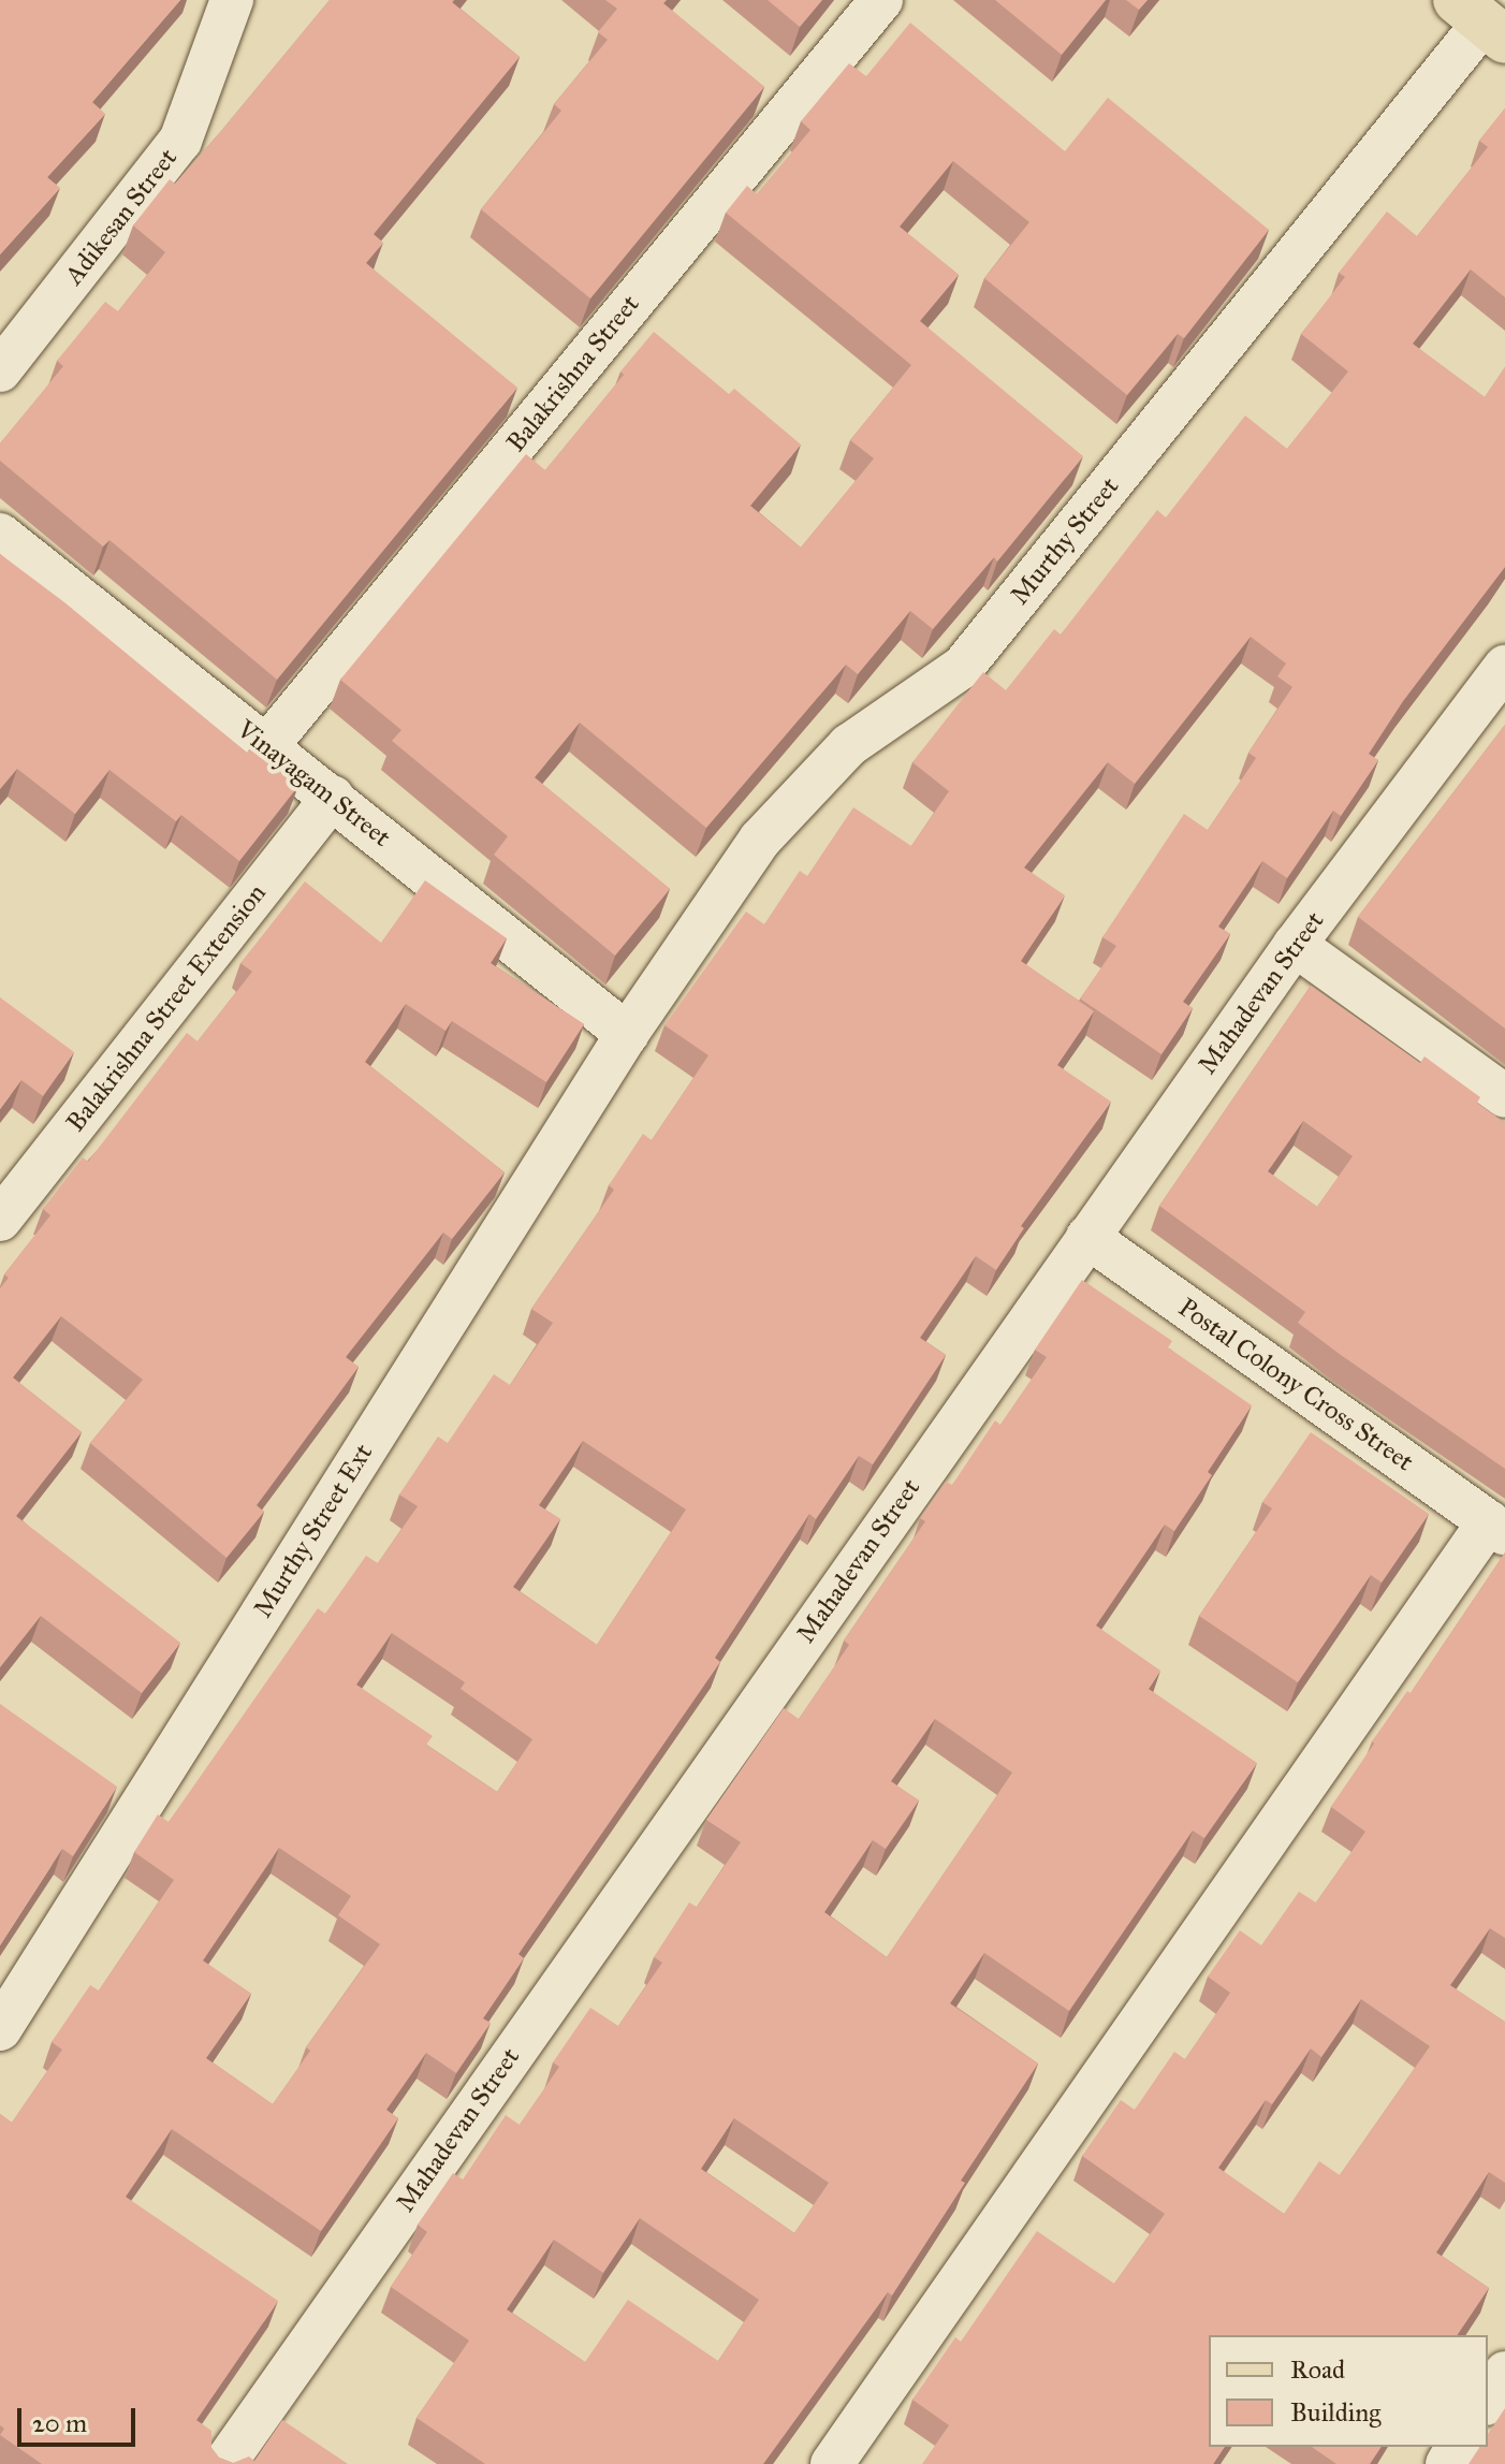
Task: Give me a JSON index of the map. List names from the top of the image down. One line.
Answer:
{"streets":{"street":["Adikesan Street","Balakrishna Street","Murthy Street","Vinayagam Street","Mahadevan Street","Balakrishna Street Extension","Postal Colony Cross Street","Murthy Street Ext"]},"crossings":[["Balakrishna Street","Vinayagam Street"],["Murthy Street","Vinayagam Street"],["Murthy Street","Murthy Street Ext"],["Vinayagam Street","Balakrishna Street Extension"],["Vinayagam Street","Murthy Street Ext"],["Mahadevan Street","Postal Colony Cross Street"]],"legend":["Road","Building"],"scale_bar":"20 m"}
